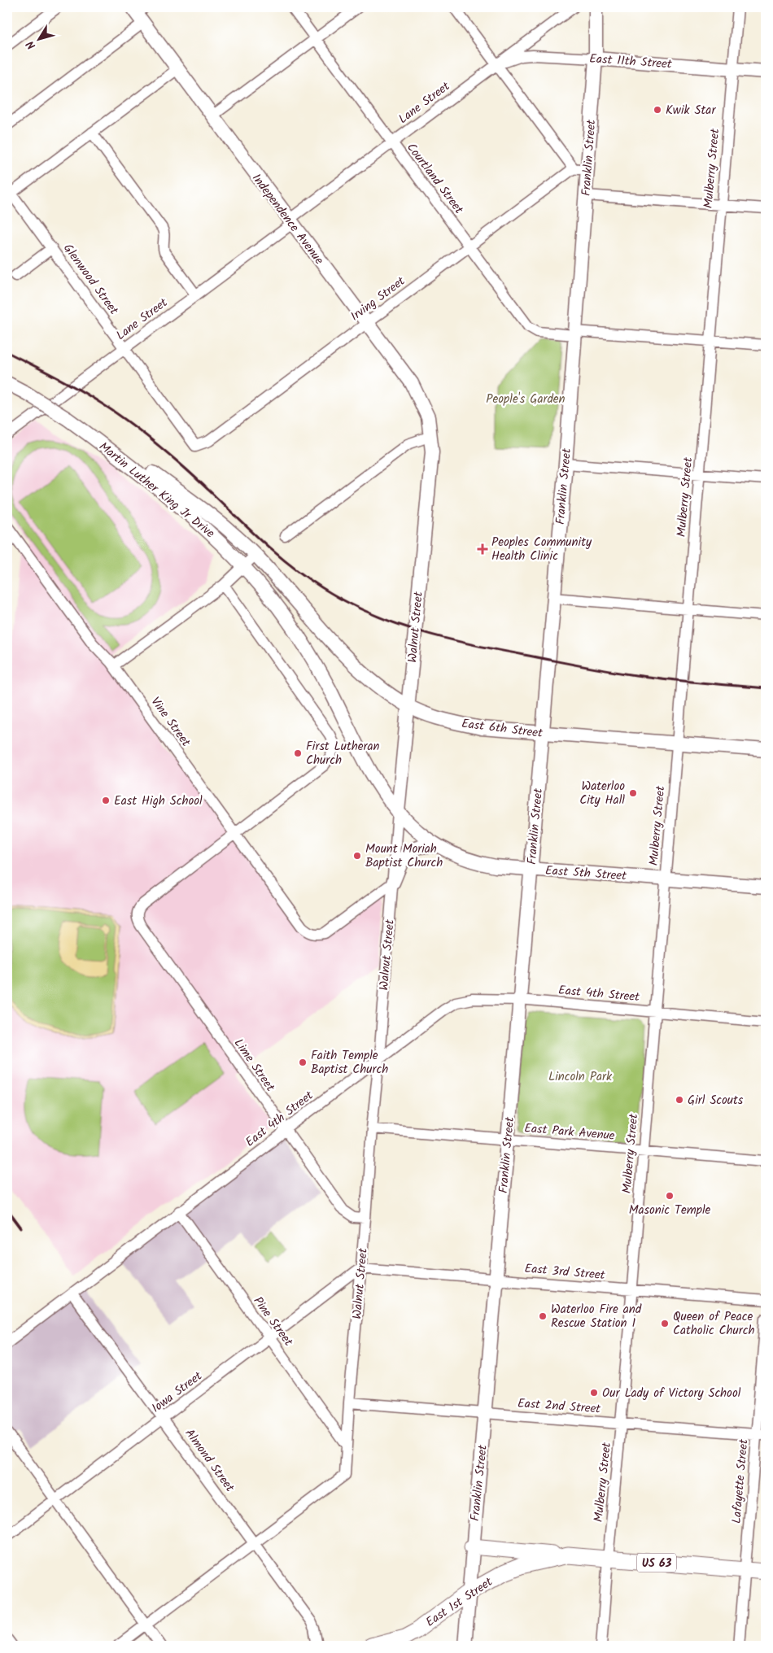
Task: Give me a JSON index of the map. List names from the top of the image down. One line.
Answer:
{"streets":{"highway":["US 63","East 1st Street"],"main road":["East 11th Street","Franklin Street","Independence Avenue","Martin Luther King Jr Drive","Walnut Street","East 6th Street","East 5th Street"],"street":["Lane Street","Mulberry Street","Courtland Street","Glenwood Street","Irving Street","Vine Street","East 4th Street","Lime Street","East Park Avenue","East 3rd Street","Pine Street","Iowa Street","East 2nd Street","Almond Street","Lafayette Street"]},"crossings":[["East 11th Street","Lane Street"],["East 11th Street","Franklin Street"],["East 11th Street","Mulberry Street"],["Lane Street","Courtland Street"],["Lane Street","Independence Avenue"],["Lane Street","Glenwood Street"],["Franklin Street","Courtland Street"],["Franklin Street","East 6th Street"],["Franklin Street","East 5th Street"],["Franklin Street","East 4th Street"],["Franklin Street","East Park Avenue"],["Franklin Street","East 3rd Street"],["Franklin Street","East 2nd Street"],["Franklin Street","East 1st Street"],["Mulberry Street","Courtland Street"],["Mulberry Street","East 6th Street"],["Mulberry Street","East 5th Street"],["Mulberry Street","East 4th Street"],["Mulberry Street","East Park Avenue"],["Mulberry Street","East 3rd Street"],["Mulberry Street","East 2nd Street"],["Mulberry Street","East 1st Street"],["Courtland Street","Irving Street"],["Independence Avenue","Irving Street"],["Independence Avenue","Walnut Street"],["Glenwood Street","Irving Street"],["Martin Luther King Jr Drive","Walnut Street"],["Martin Luther King Jr Drive","East 6th Street"],["Martin Luther King Jr Drive","East 5th Street"],["Walnut Street","Vine Street"],["Walnut Street","East 6th Street"],["Walnut Street","East 5th Street"],["Walnut Street","East 4th Street"],["Walnut Street","Lime Street"],["Walnut Street","East Park Avenue"],["Walnut Street","East 3rd Street"],["Walnut Street","Pine Street"],["Walnut Street","Iowa Street"],["Walnut Street","East 2nd Street"],["Walnut Street","Almond Street"],["Vine Street","Lime Street"],["East 4th Street","Lime Street"],["East 4th Street","Pine Street"],["East 4th Street","Almond Street"],["East 3rd Street","Iowa Street"],["Pine Street","Iowa Street"],["Iowa Street","Almond Street"],["East 2nd Street","Lafayette Street"],["Lafayette Street","East 1st Street"]],"parks":["People's Garden","Lincoln Park"],"places":{"other":["Kwik Star","First Lutheran Church","Waterloo City Hall","East High School","Mount Moriah Baptist Church","Faith Temple Baptist Church","Girl Scouts","Masonic Temple","Waterloo Fire and Rescue Station 1","Queen of Peace Catholic Church","Our Lady of Victory School"],"health":["Peoples Community Health Clinic"]},"north":"bottom left"}
